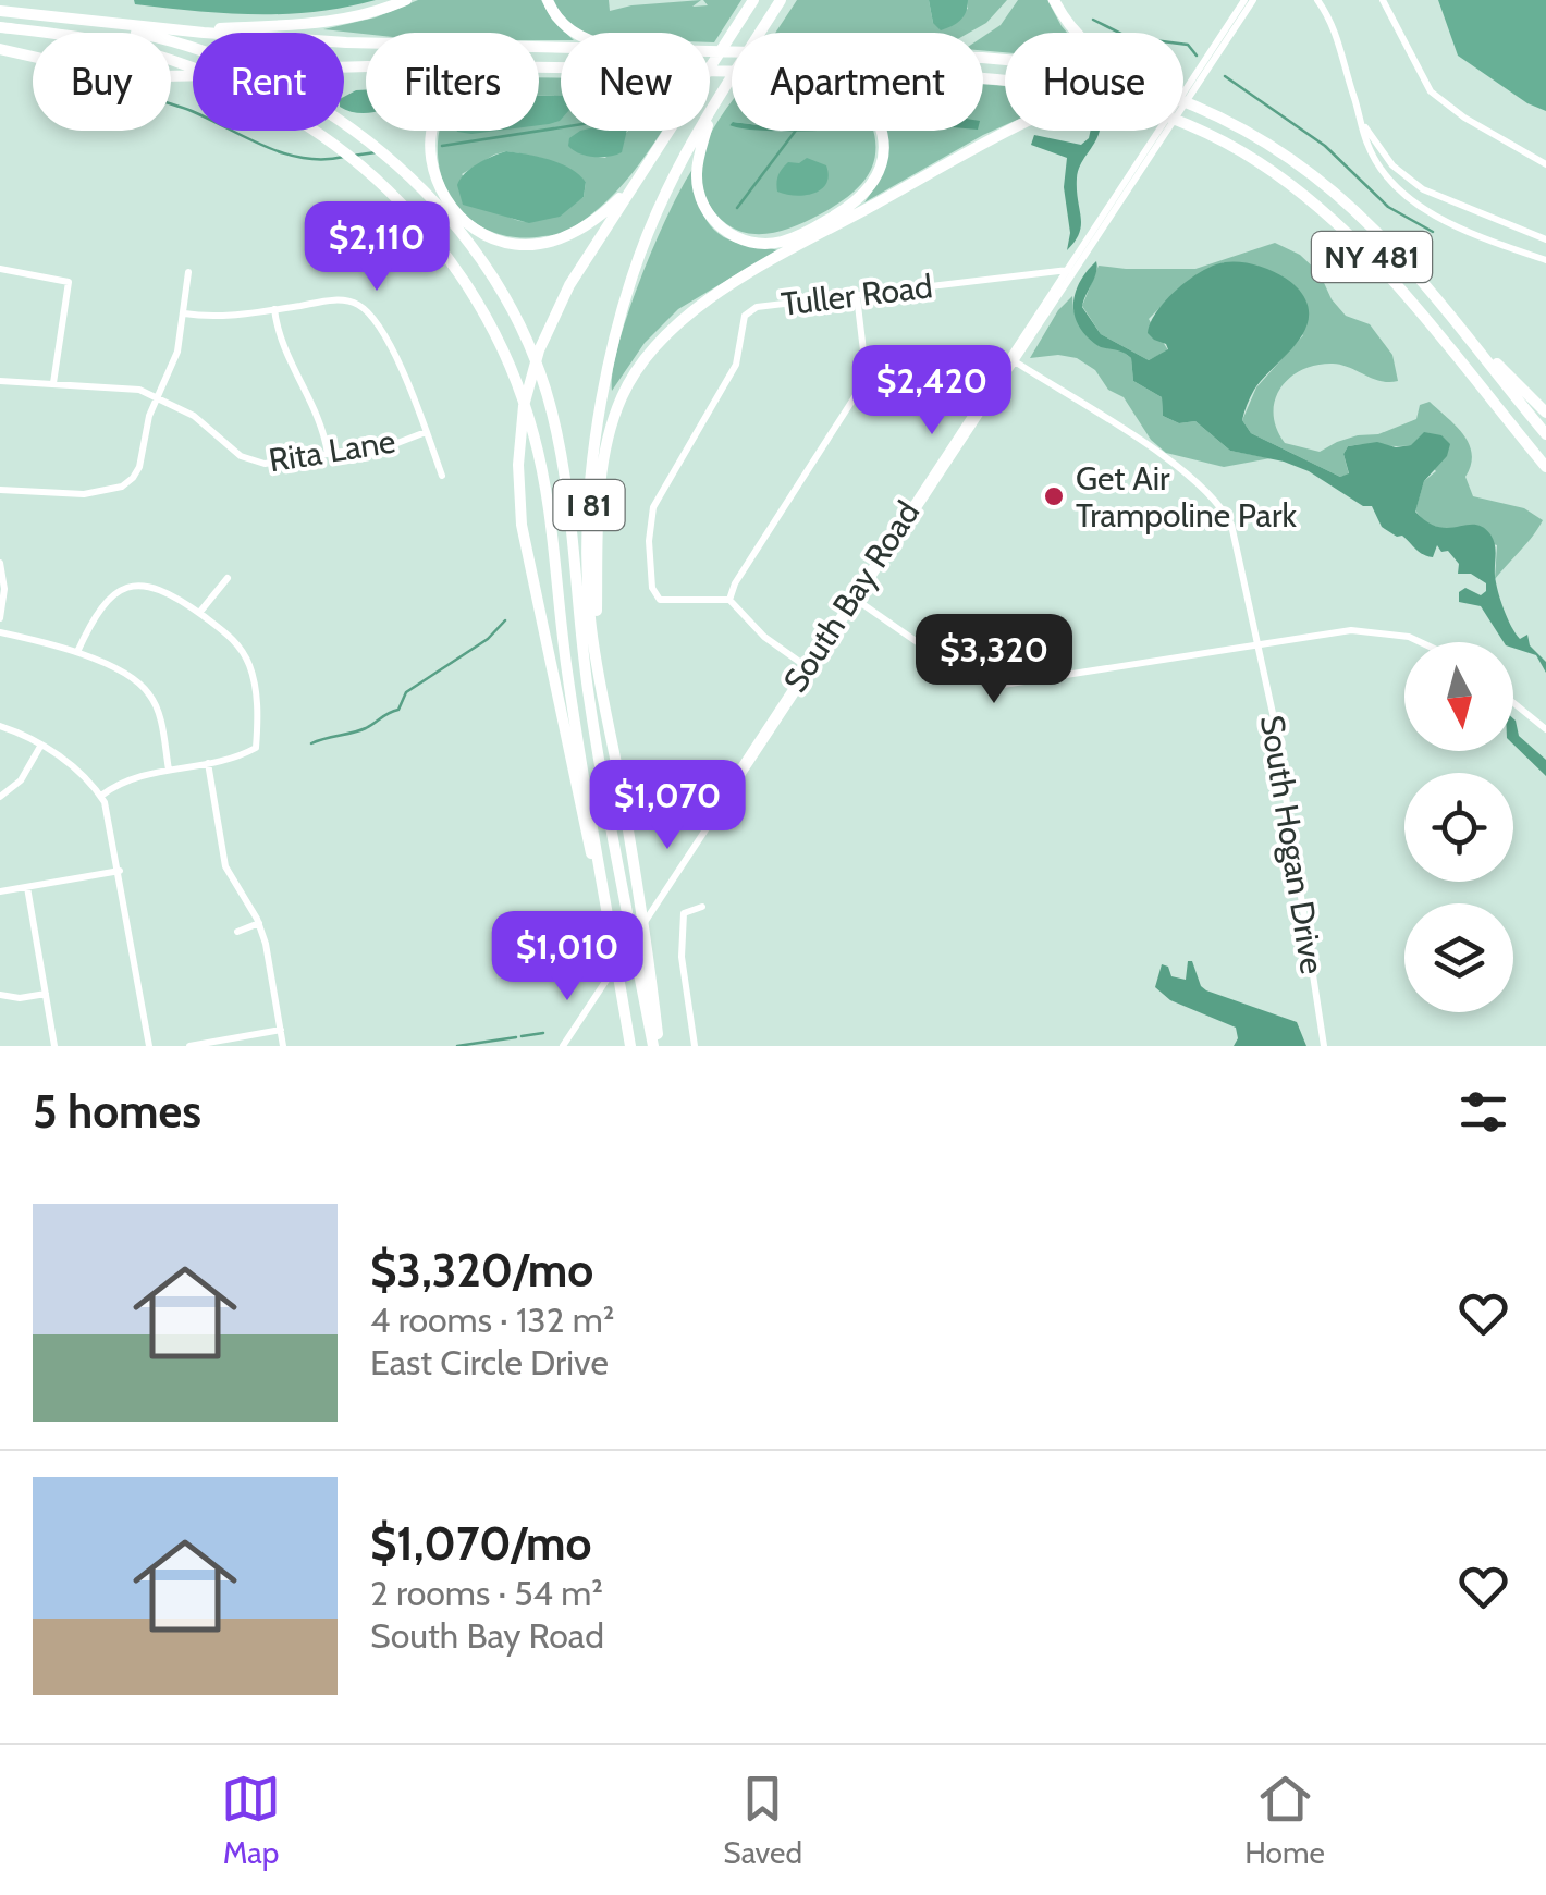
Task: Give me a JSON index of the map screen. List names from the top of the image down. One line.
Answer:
{"streets":{"highway":["NY 481","I 81"],"street":["Tuller Road","Rita Lane","South Bay Road","South Hogan Drive"]},"crossings":[["Tuller Road","South Bay Road"],["South Bay Road","South Hogan Drive"]],"places":["Get Air Trampoline Park"],"north":"bottom","page":{"chip":["Buy","Rent","Filters","New","Apartment","House"],"price":["$2,110","$2,420","$3,320","$1,070","$1,010"],"heading":"5 homes","list":[{"name":"$3,320/mo","note":"4 rooms · 132 m² · East Circle Drive"},{"name":"$1,070/mo","note":"2 rooms · 54 m² · South Bay Road"}],"tabs":["Map","Saved","Home"]}}
